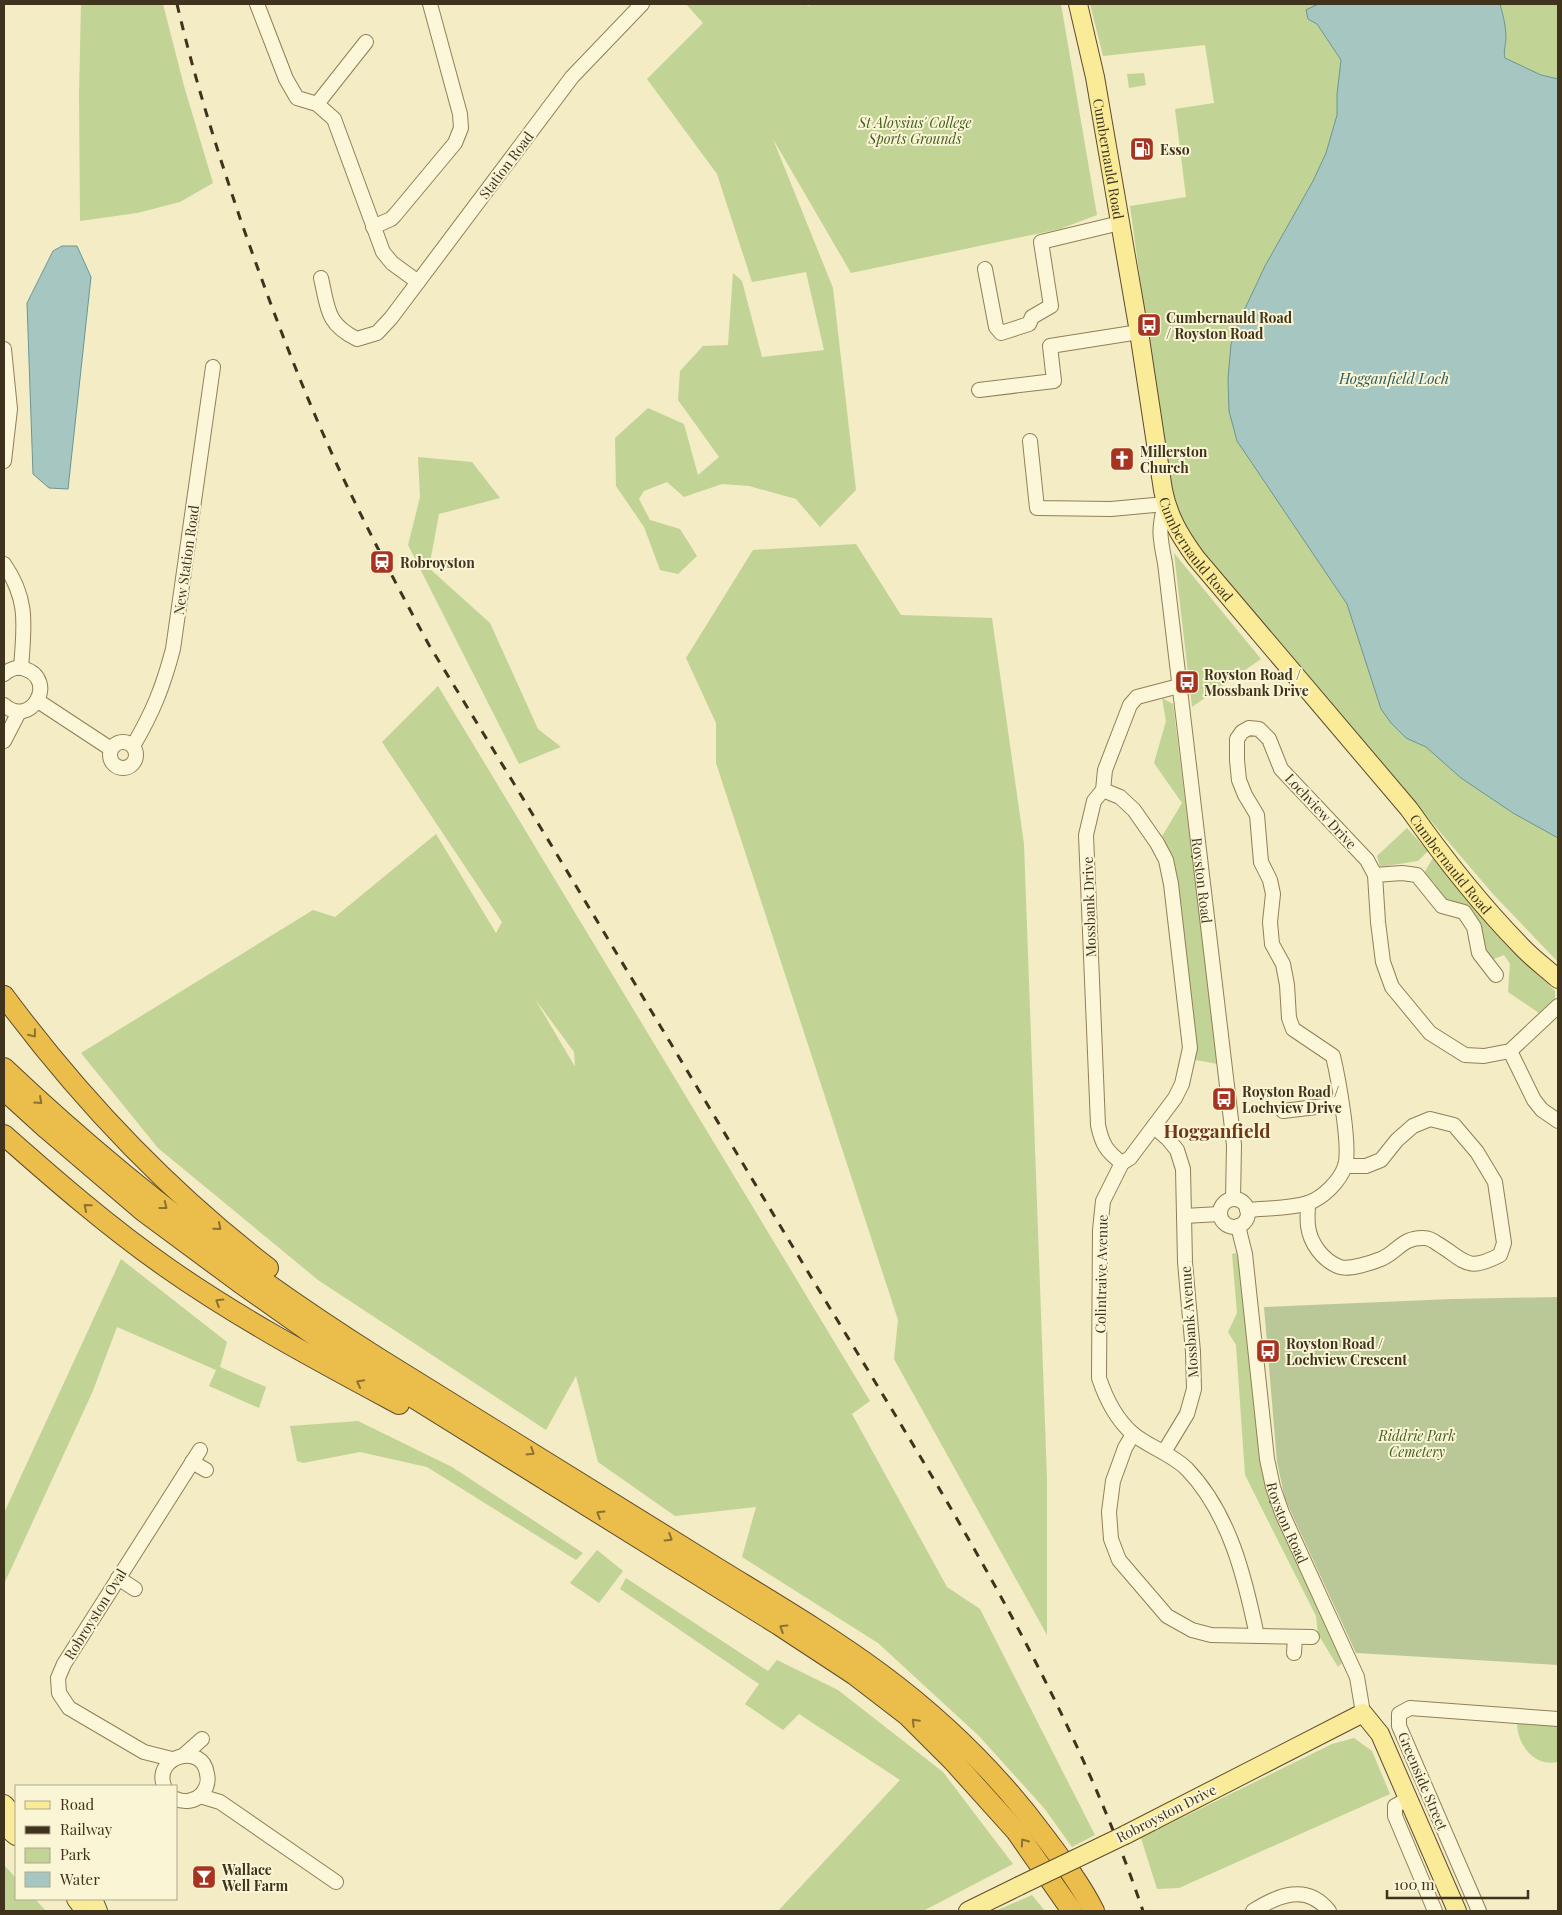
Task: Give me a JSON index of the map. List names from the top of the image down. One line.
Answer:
{"streets":{"main road":["Cumbernauld Road","Royston Road","Robroyston Drive"],"street":["Station Road","New Station Road","Lochview Drive","Mossbank Drive","Colintraive Avenue","Mossbank Avenue","Robroyston Oval","Greenside Street"]},"crossings":[["Cumbernauld Road","Royston Road"],["Royston Road","Mossbank Drive"],["Royston Road","Robroyston Drive"],["Mossbank Drive","Colintraive Avenue"],["Colintraive Avenue","Mossbank Avenue"]],"districts":["Hogganfield"],"water":["Hogganfield Loch"],"parks":["St Aloysius' College Sports Grounds","Riddrie Park Cemetery"],"places":{"fuel station":["Esso"],"bus stop":["Cumbernauld Road / Royston Road","Royston Road / Mossbank Drive","Royston Road / Lochview Drive","Royston Road / Lochview Crescent"],"church":["Millerston Church"],"station":["Robroyston"],"bar":["Wallace Well Farm"]},"legend":["Road","Railway","Park","Water"],"scale_bar":"100 m"}
